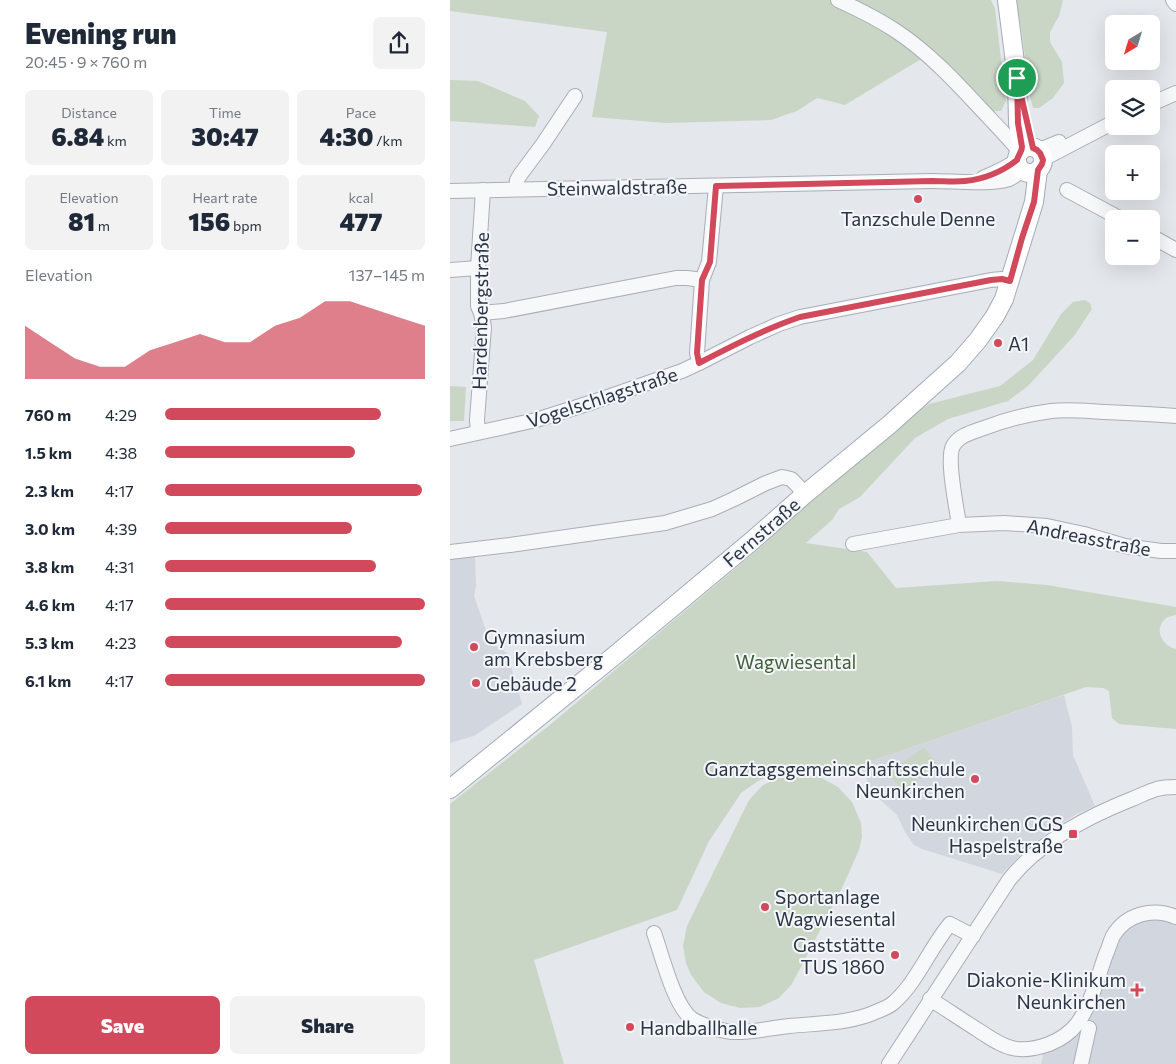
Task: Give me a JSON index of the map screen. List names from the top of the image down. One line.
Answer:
{"streets":{"main road":["Fernstraße"],"street":["Steinwaldstraße","Hardenbergstraße","Vogelschlagstraße","Andreasstraße"]},"crossings":[["Steinwaldstraße","Hardenbergstraße"],["Steinwaldstraße","Fernstraße"],["Hardenbergstraße","Vogelschlagstraße"],["Vogelschlagstraße","Fernstraße"]],"parks":["Wagwiesental"],"places":{"other":["Tanzschule Denne","A1","Gymnasium am Krebsberg","Gebäude 2","Ganztagsgemeinschaftsschule Neunkirchen","Sportanlage Wagwiesental","Gaststätte TUS 1860","Handballhalle"],"transit":["Neunkirchen GGS Haspelstraße"],"health":["Diakonie-Klinikum Neunkirchen"]},"north":"bottom left","page":{"heading":["Evening run","20:45 · 9 × 760 m"],"map_buttons":["+","−"],"stats":[["Distance","6.84 km"],["Time","30:47"],["Pace","4:30 /km"],["Elevation","81 m"],["Heart rate","156 bpm"],["kcal","477"]],"chart":["Elevation","137–145 m"],"list":[{"name":"760 m","note":"4:29"},{"name":"1.5 km","note":"4:38"},{"name":"2.3 km","note":"4:17"},{"name":"3.0 km","note":"4:39"},{"name":"3.8 km","note":"4:31"},{"name":"4.6 km","note":"4:17"},{"name":"5.3 km","note":"4:23"},{"name":"6.1 km","note":"4:17"}],"buttons":["Save","Share"]}}
